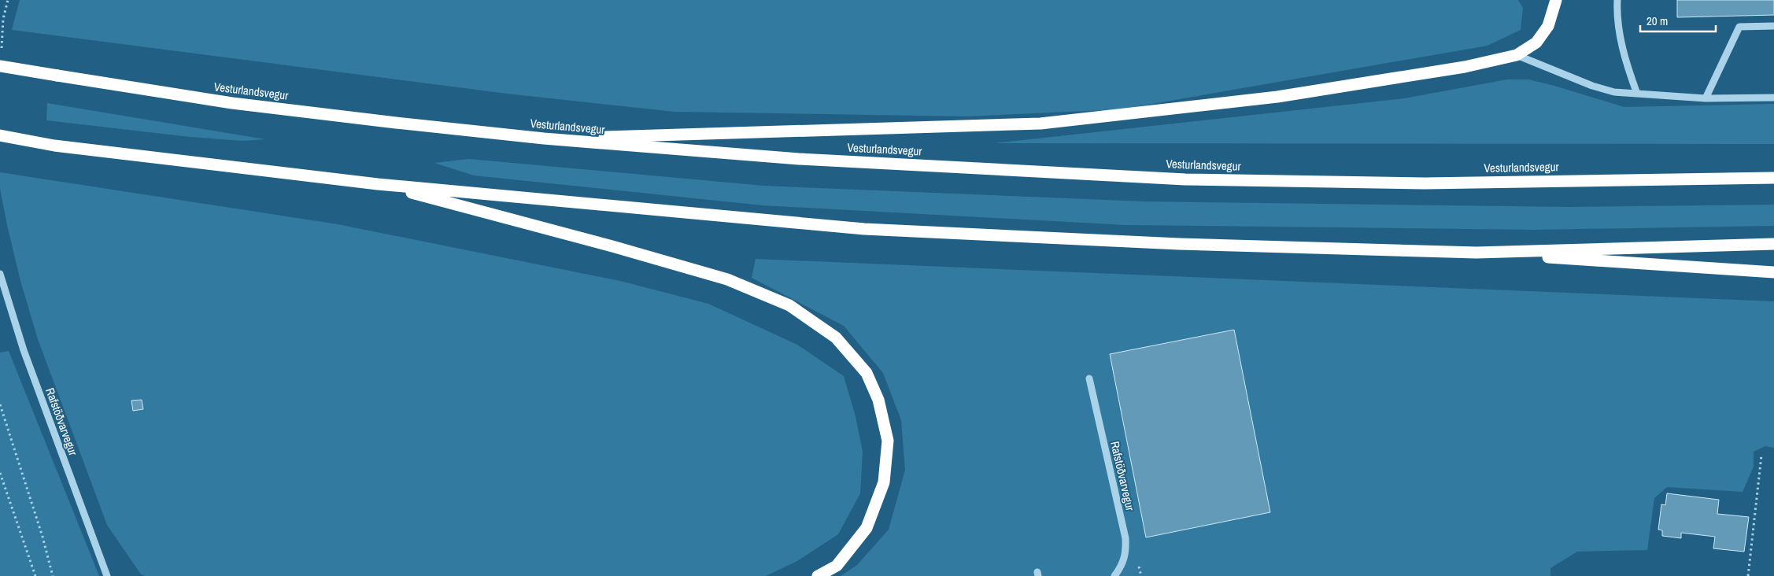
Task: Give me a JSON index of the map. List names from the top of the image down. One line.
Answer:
{"streets":{"highway":["Vesturlandsvegur"],"street":["Rafstöðvarvegur"]},"scale_bar":"20 m"}
